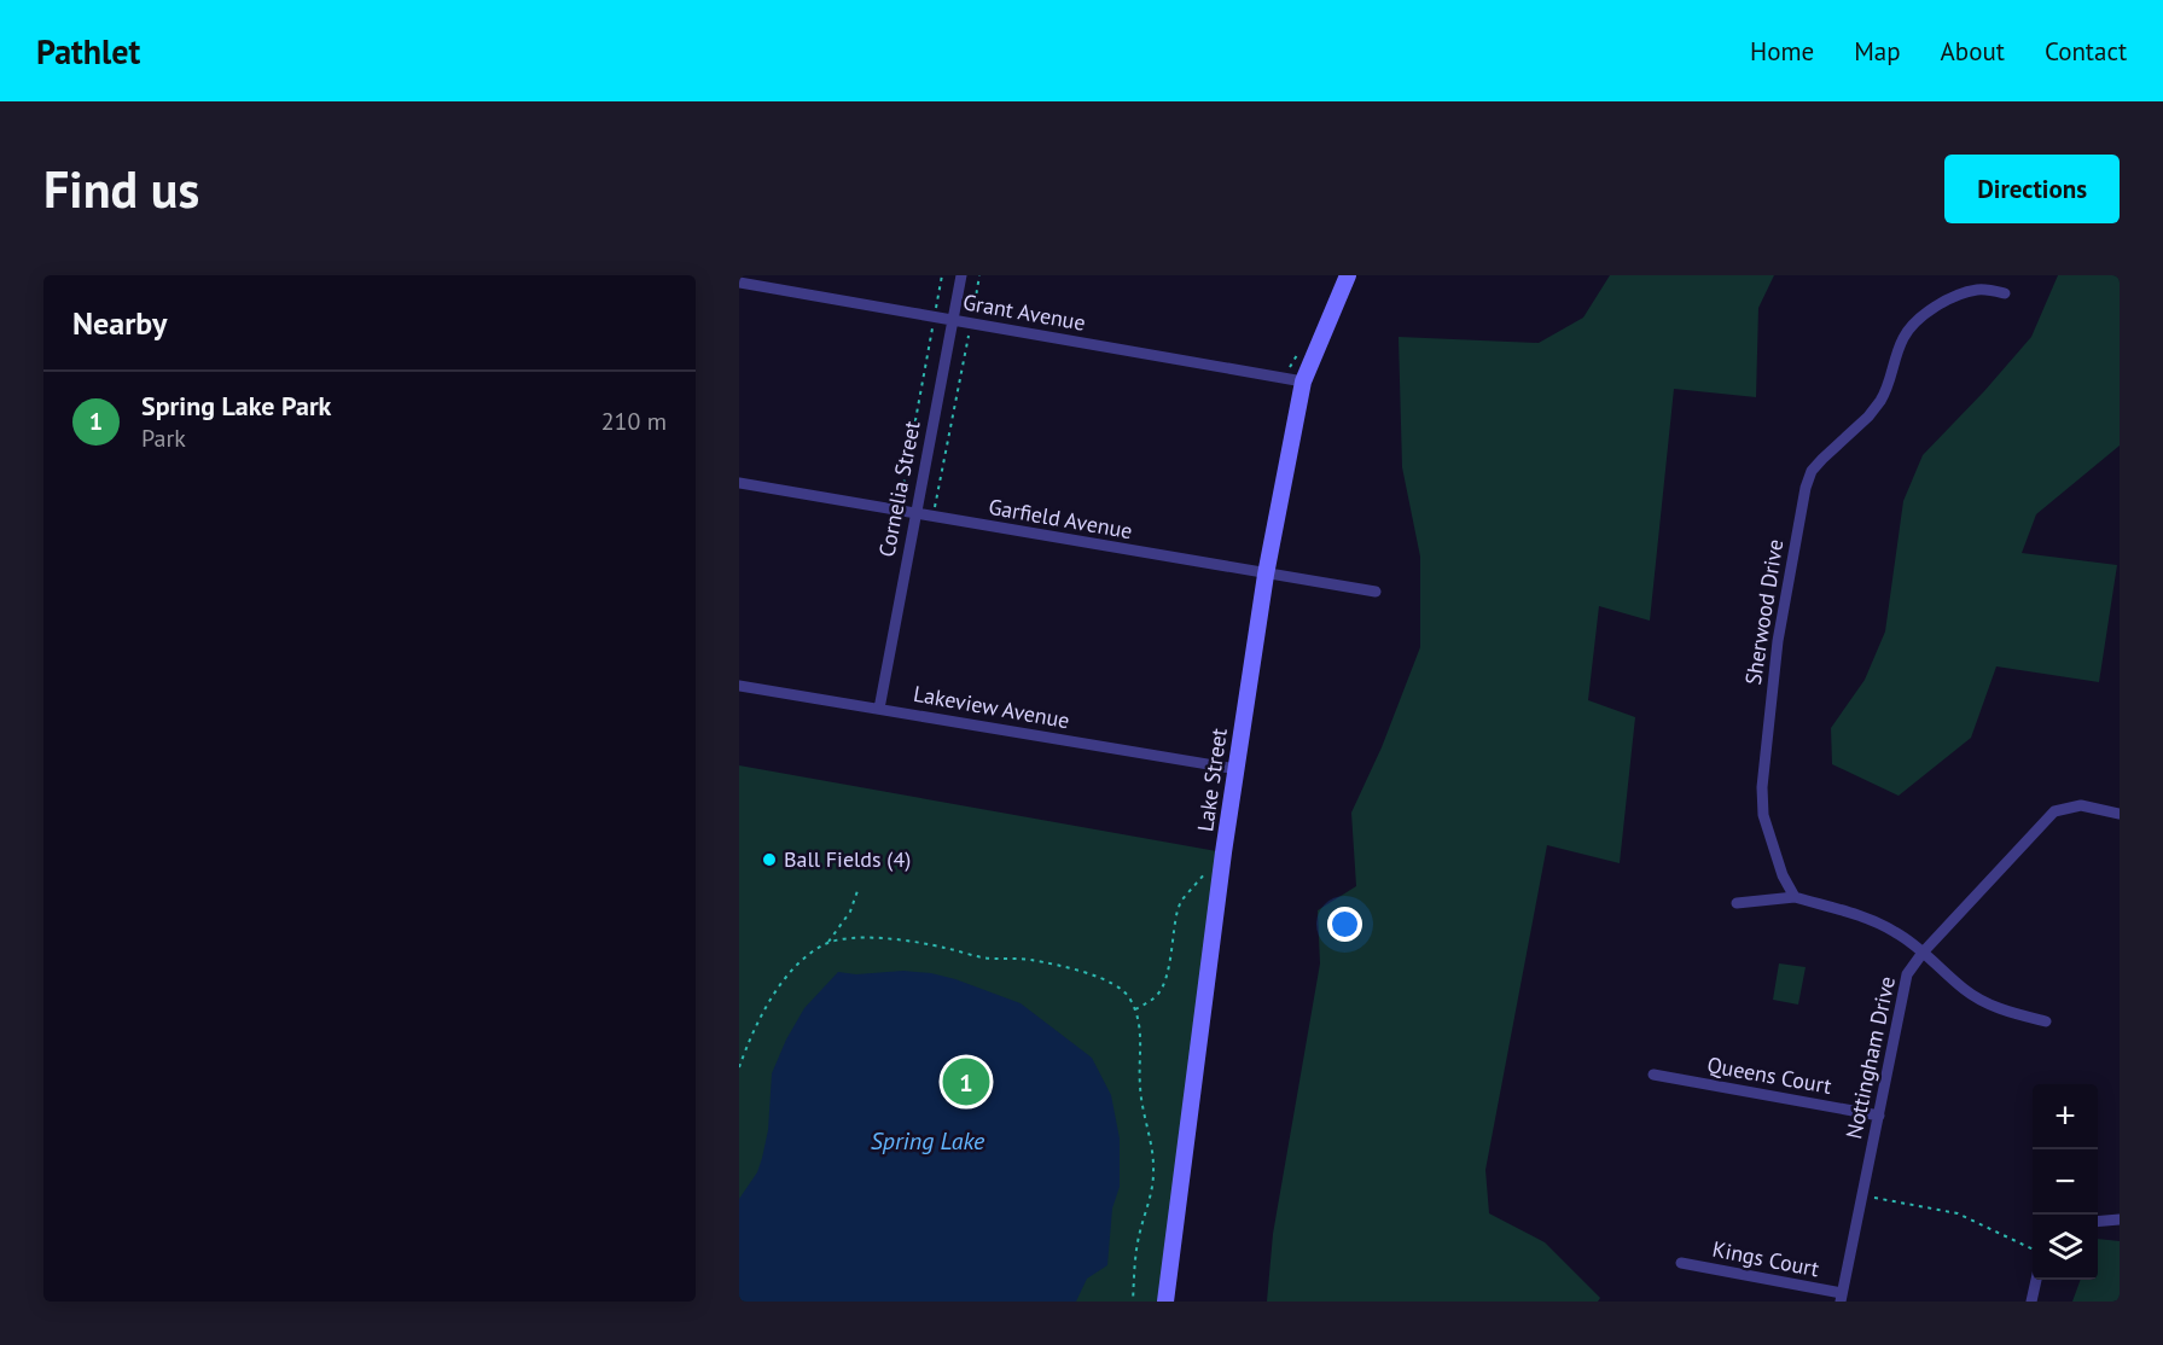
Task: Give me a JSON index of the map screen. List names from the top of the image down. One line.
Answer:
{"streets":{"street":["Grant Avenue","Cornelia Street","Garfield Avenue","Sherwood Drive","Lakeview Avenue","Lake Street","Nottingham Drive","Queens Court","Kings Court"]},"crossings":[["Grant Avenue","Cornelia Street"],["Grant Avenue","Lake Street"],["Cornelia Street","Garfield Avenue"],["Cornelia Street","Lakeview Avenue"],["Garfield Avenue","Lake Street"],["Lakeview Avenue","Lake Street"],["Nottingham Drive","Queens Court"],["Nottingham Drive","Kings Court"]],"water":["Spring Lake"],"places":["Ball Fields (4)"],"page":{"header":"Pathlet","nav":["Home","Map","About","Contact"],"buttons":"Directions","title":"Find us","heading":"Nearby","list":[{"mark":"1","name":"Spring Lake Park","note":"Park","value":"210 m"}],"pins":"1","map_buttons":["+","−"]}}
